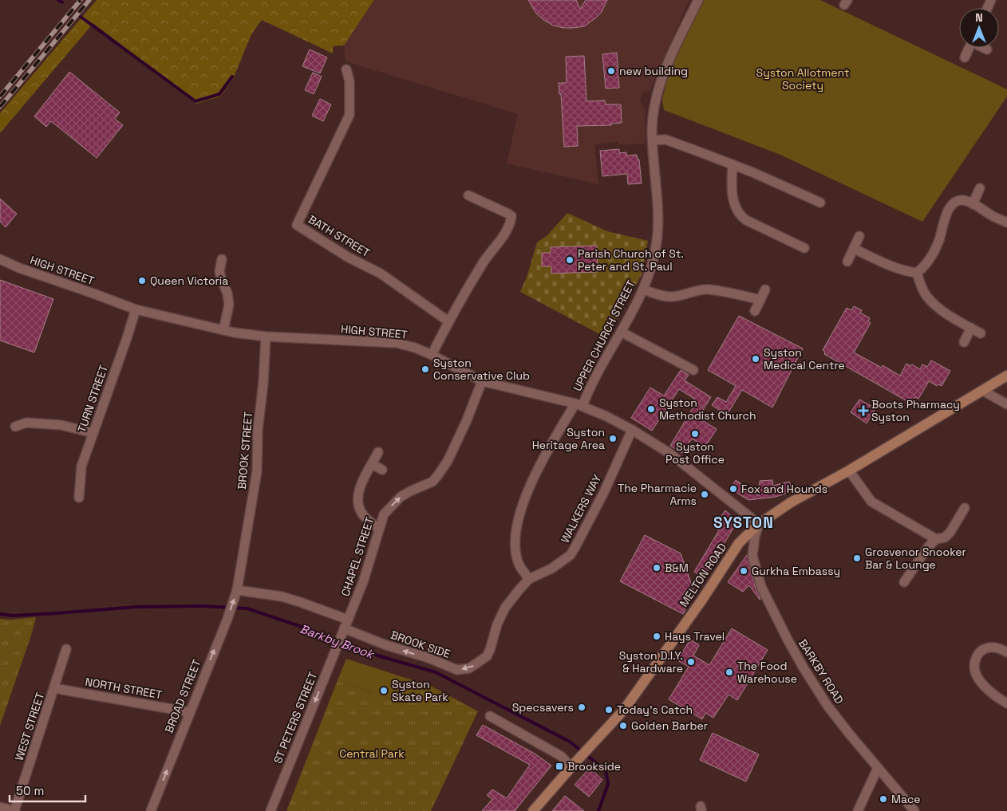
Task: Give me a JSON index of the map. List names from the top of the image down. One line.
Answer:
{"streets":{"street":["BATH STREET","HIGH STREET","UPPER CHURCH STREET","TURN STREET","BROOK STREET","WALKERS WAY","CHAPEL STREET","MELTON ROAD","BROOK SIDE","BARKBY ROAD","NORTH STREET","BROAD STREET","ST PETERS STREET","WEST STREET"]},"crossings":[["HIGH STREET","UPPER CHURCH STREET"],["HIGH STREET","TURN STREET"],["HIGH STREET","BROOK STREET"],["HIGH STREET","WALKERS WAY"],["HIGH STREET","CHAPEL STREET"],["HIGH STREET","MELTON ROAD"],["HIGH STREET","BARKBY ROAD"],["UPPER CHURCH STREET","WALKERS WAY"],["UPPER CHURCH STREET","BROOK SIDE"],["BROOK STREET","BROOK SIDE"],["BROOK STREET","BROAD STREET"],["WALKERS WAY","BROOK SIDE"],["CHAPEL STREET","BROOK SIDE"],["CHAPEL STREET","ST PETERS STREET"],["MELTON ROAD","BARKBY ROAD"],["BROOK SIDE","BROAD STREET"],["BROOK SIDE","ST PETERS STREET"],["NORTH STREET","BROAD STREET"],["NORTH STREET","WEST STREET"]],"one_way":["CHAPEL STREET","BROAD STREET","ST PETERS STREET"],"districts":["SYSTON"],"water":["Barkby Brook"],"parks":["Syston Allotment Society","Central Park"],"places":{"other":["new building","Parish Church of St. Peter and St. Paul","Queen Victoria","Syston Medical Centre","Syston Conservative Club","Syston Methodist Church","Syston Post Office","Syston Heritage Area","Fox and Hounds","The Pharmacie Arms","Grosvenor Snooker Bar & Lounge","B&M","Gurkha Embassy","Hays Travel","Syston D.I.Y. & Hardware","The Food Warehouse","Syston Skate Park","Specsavers","Today's Catch","Golden Barber","Mace"],"health":["Boots Pharmacy Syston"],"transit":["Brookside"]},"scale_bar":"50 m","north":"top"}
